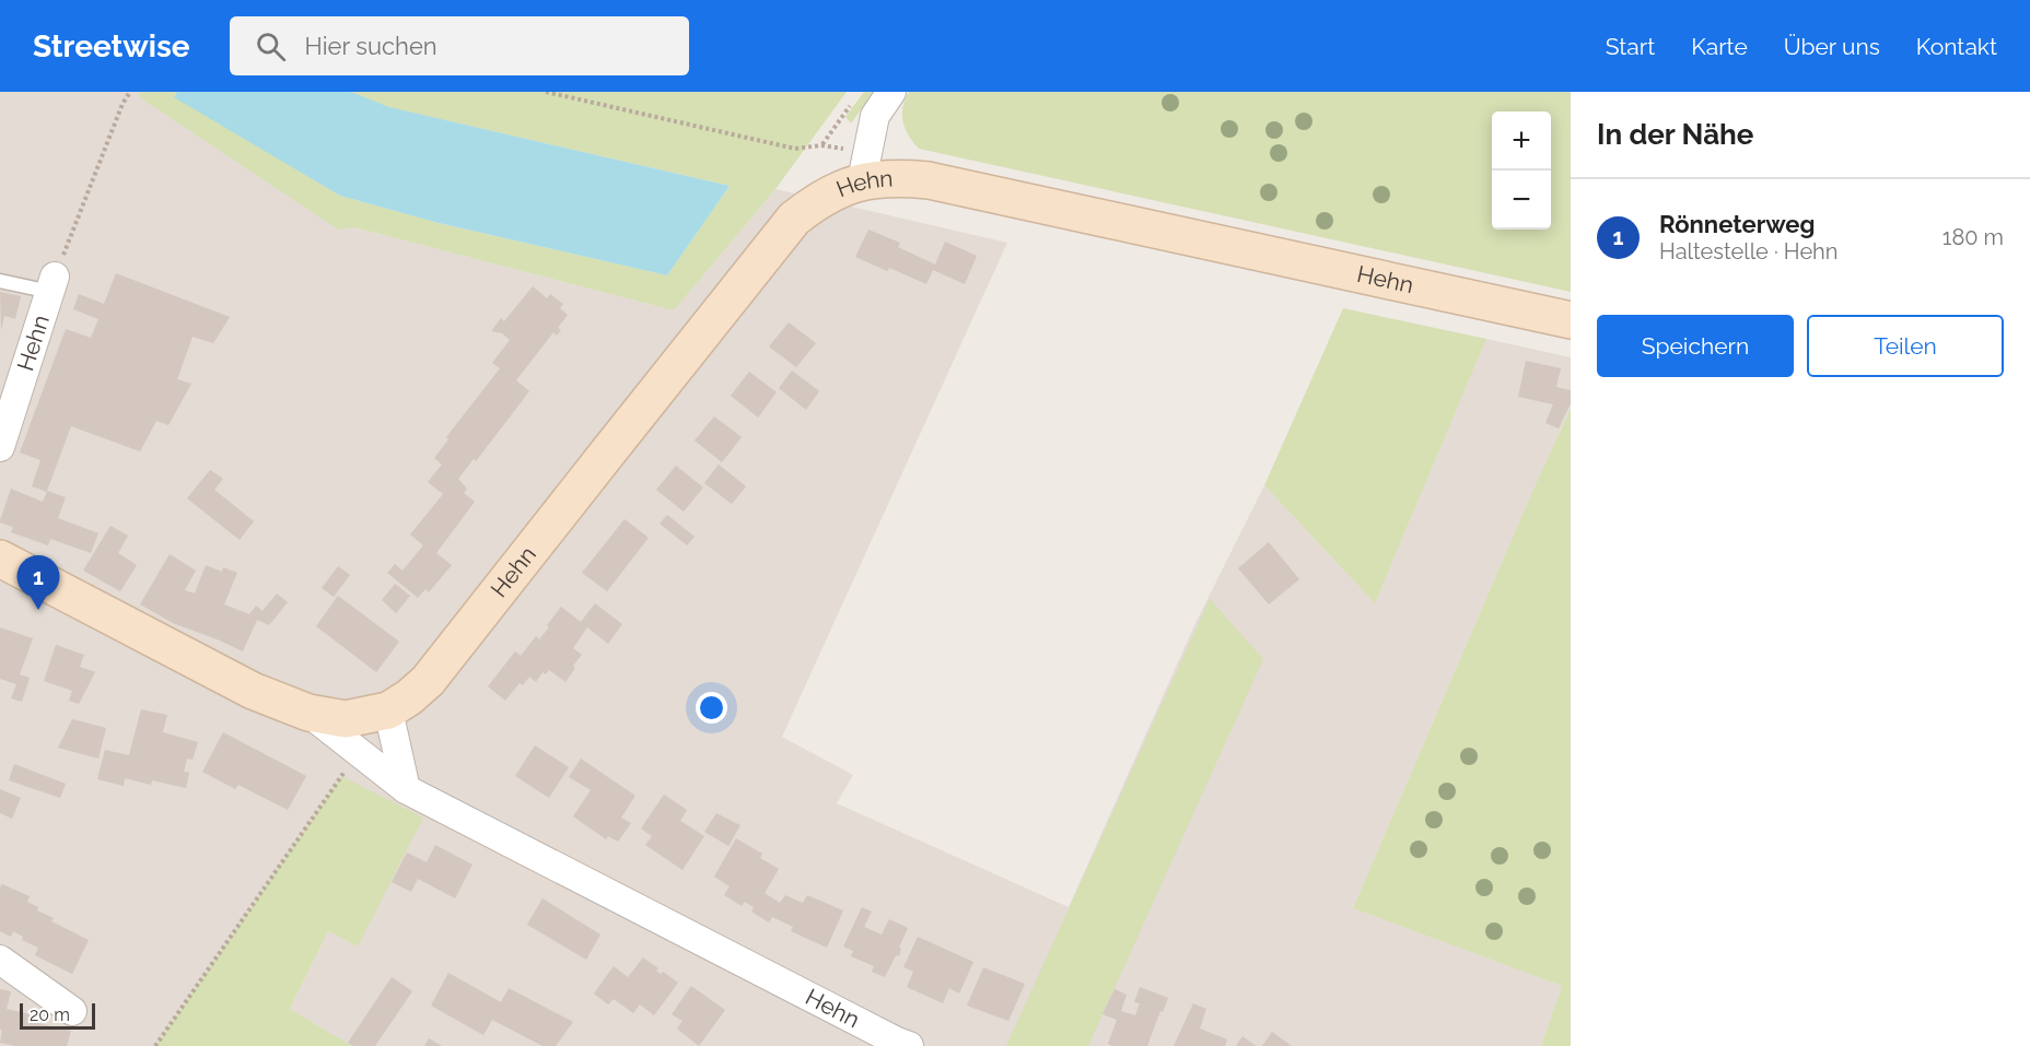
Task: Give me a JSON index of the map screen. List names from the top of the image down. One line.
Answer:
{"streets":{"street":["Hehn"]},"scale_bar":"20 m","page":{"header":"Streetwise","search":"Hier suchen","nav":["Start","Karte","Über uns","Kontakt"],"heading":"In der Nähe","map_buttons":["+","−"],"list":[{"mark":"1","name":"Rönneterweg","note":"Haltestelle · Hehn","value":"180 m"}],"buttons":["Speichern","Teilen"],"pins":"1","scale":"20 m"}}
